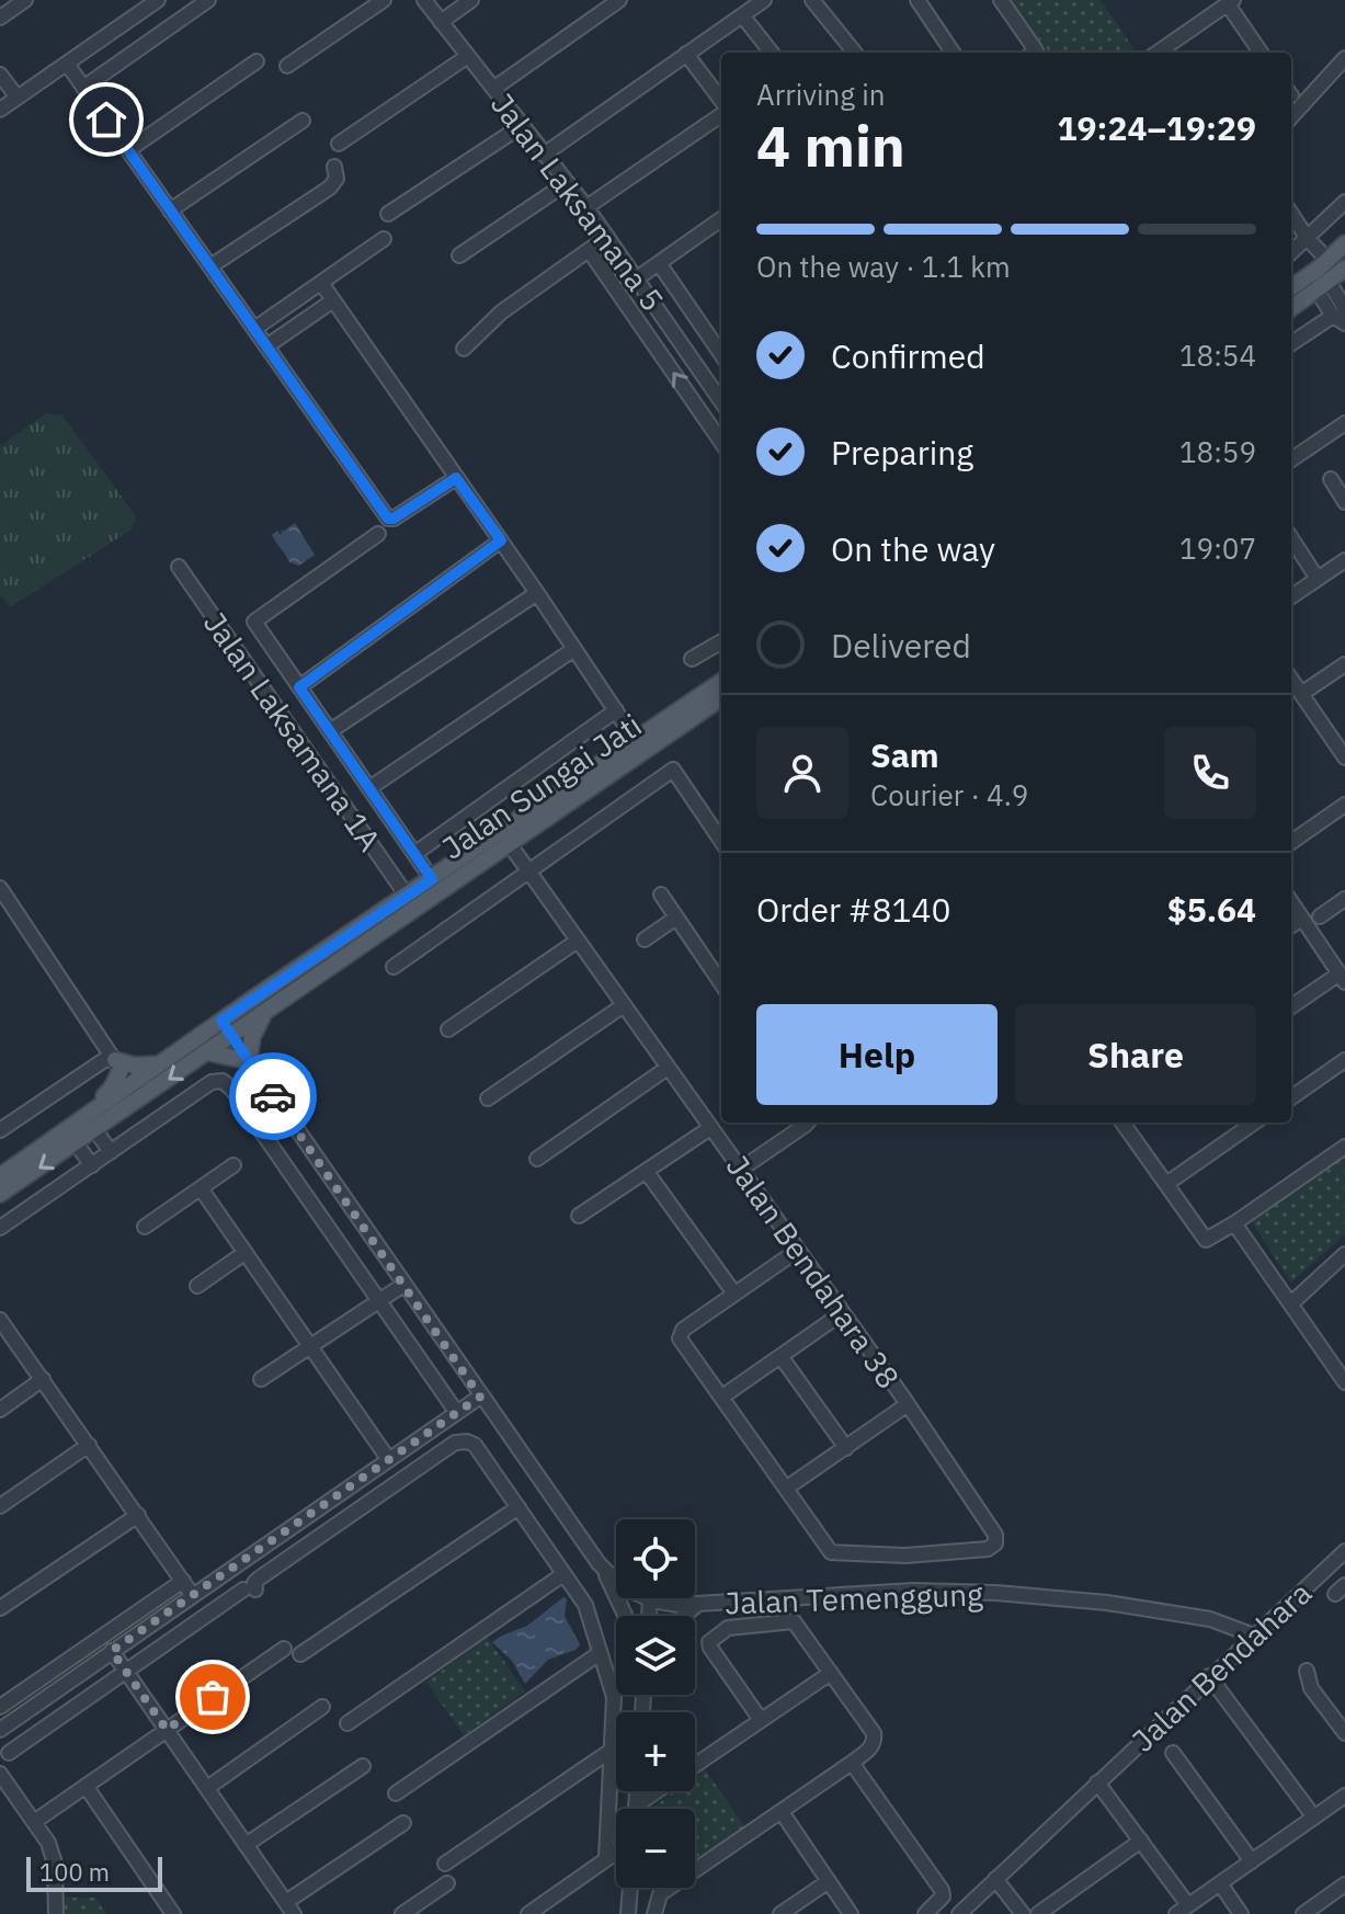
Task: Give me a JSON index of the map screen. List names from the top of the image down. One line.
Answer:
{"streets":{"main road":["Jalan Sungai Jati"],"street":["Jalan Laksamana 5","Jalan Laksamana 1A","Jalan Bendahara 38","Jalan Temenggung","Jalan Bendahara"]},"crossings":[["Jalan Laksamana 1A","Jalan Sungai Jati"],["Jalan Sungai Jati","Jalan Bendahara 38"],["Jalan Sungai Jati","Jalan Temenggung"],["Jalan Temenggung","Jalan Bendahara"]],"scale_bar":"100 m","page":{"heading":["4 min","Arriving in","19:24–19:29"],"panel":["Sam","Courier · 4.9","Order #8140","$5.64"],"bar":"On the way · 1.1 km","list":[["Confirmed","18:54"],["Preparing","18:59"],["On the way","19:07"],"Delivered"],"buttons":["Help","Share"],"map_buttons":["+","−"],"scale":"100 m"}}
